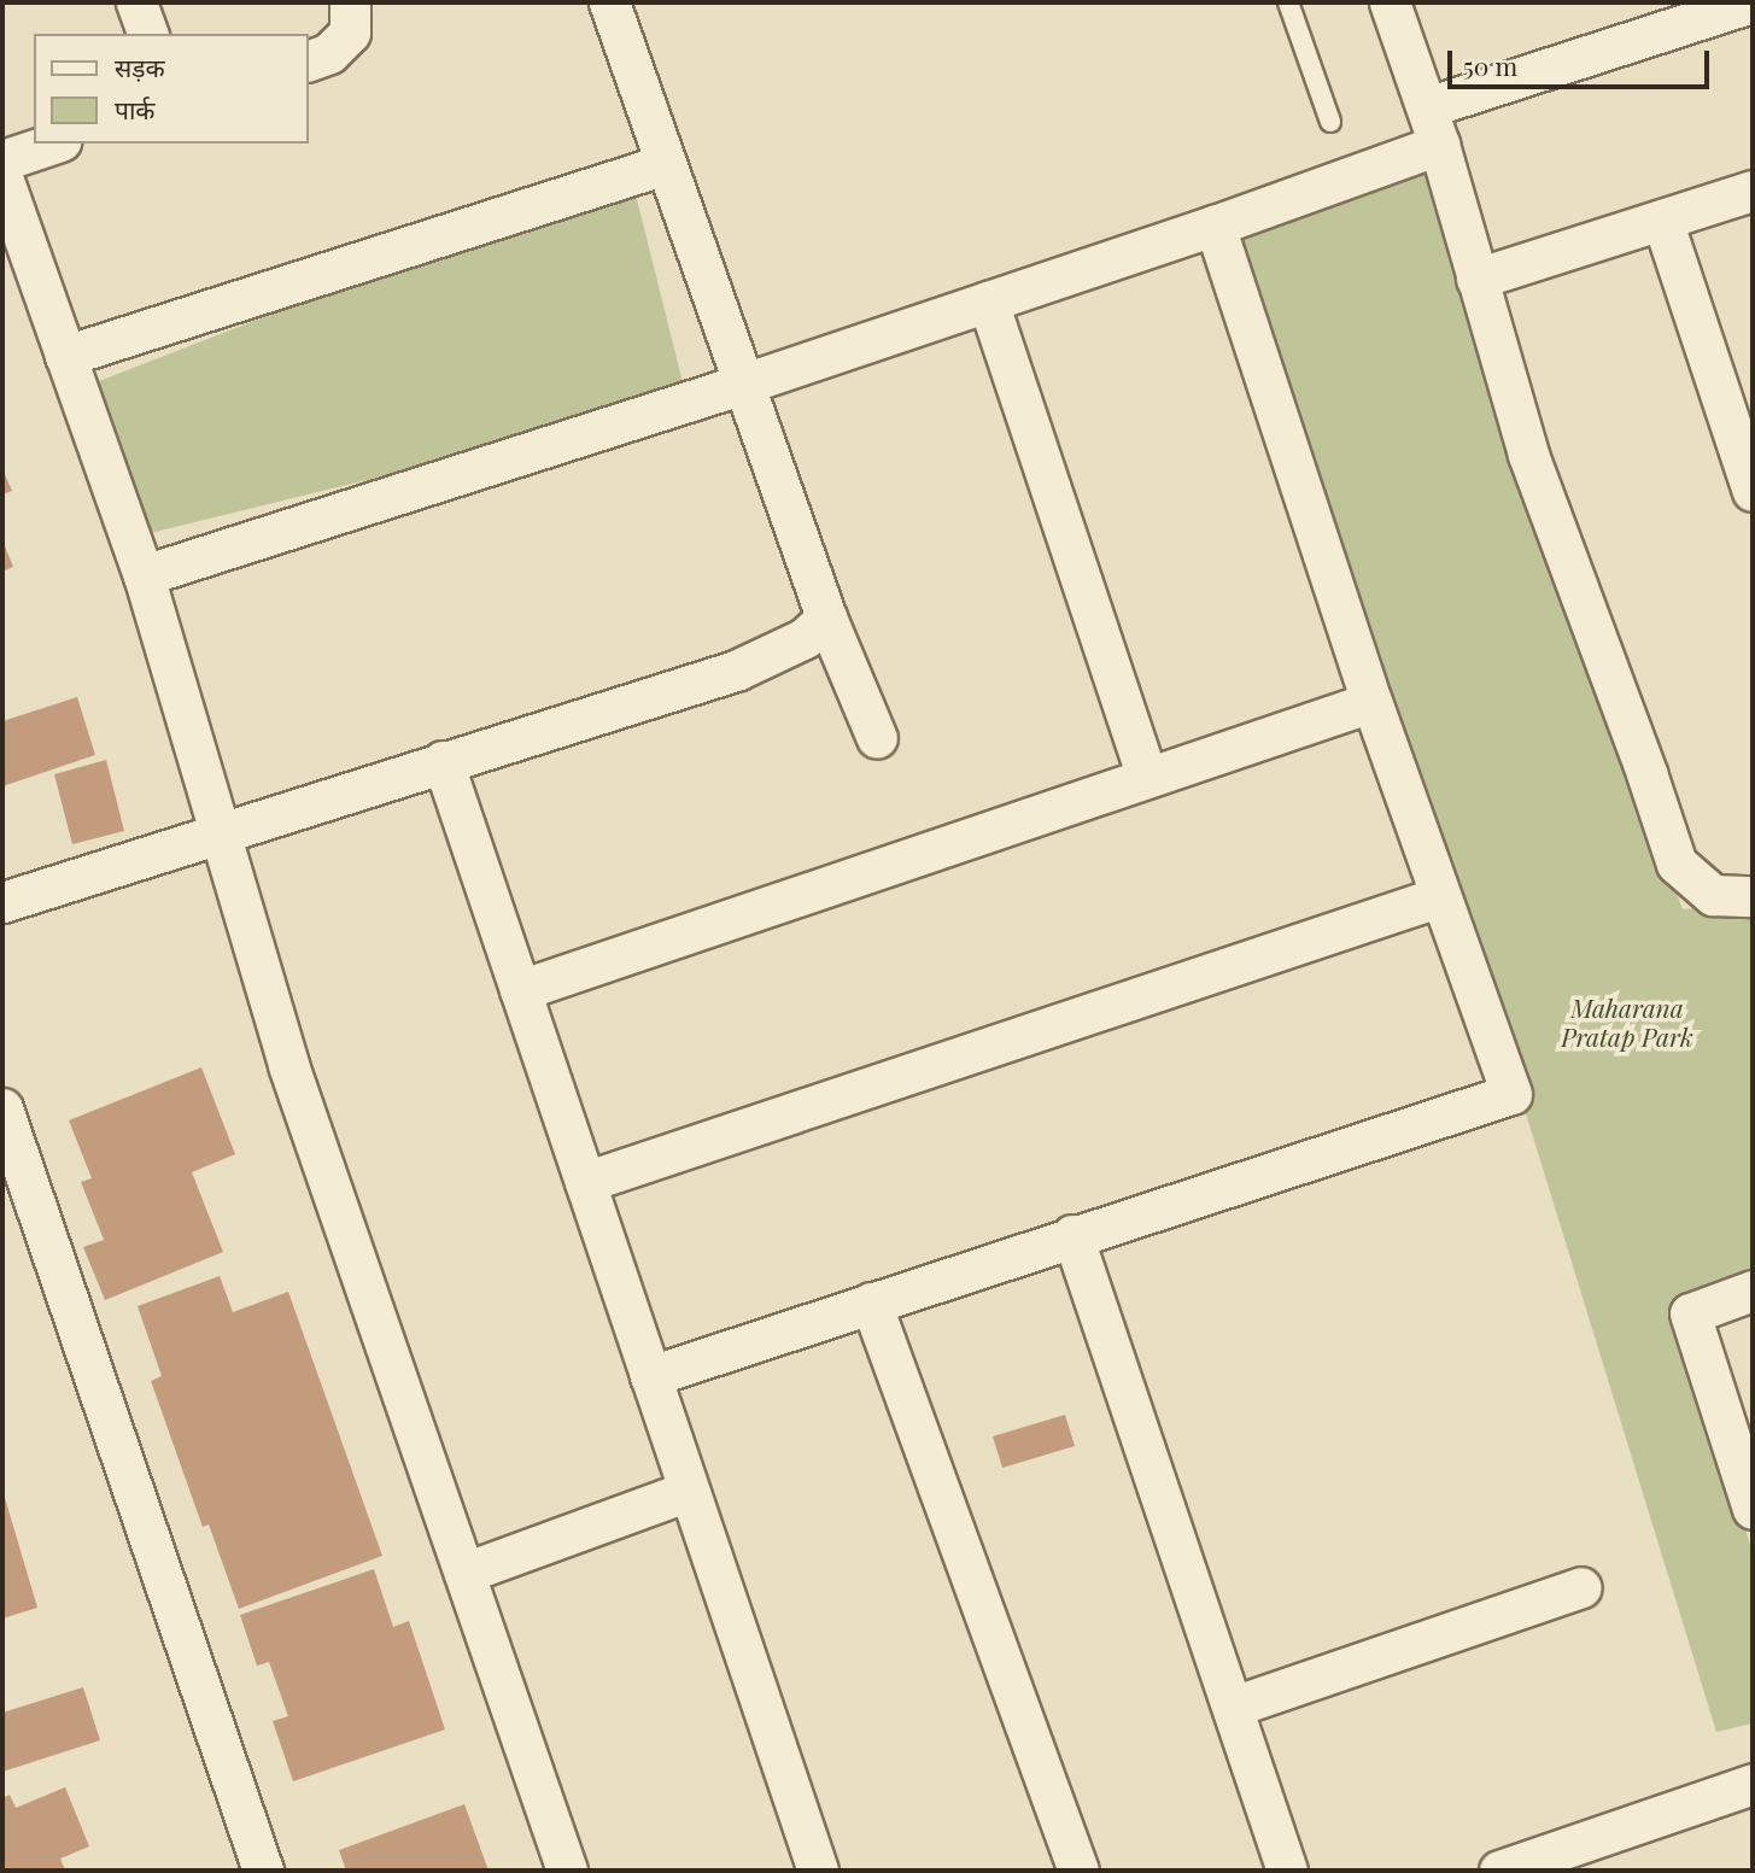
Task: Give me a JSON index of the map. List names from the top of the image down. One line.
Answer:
{"parks":["Maharana Pratap Park"],"legend":["सड़क","पार्क"],"scale_bar":"50 m"}
